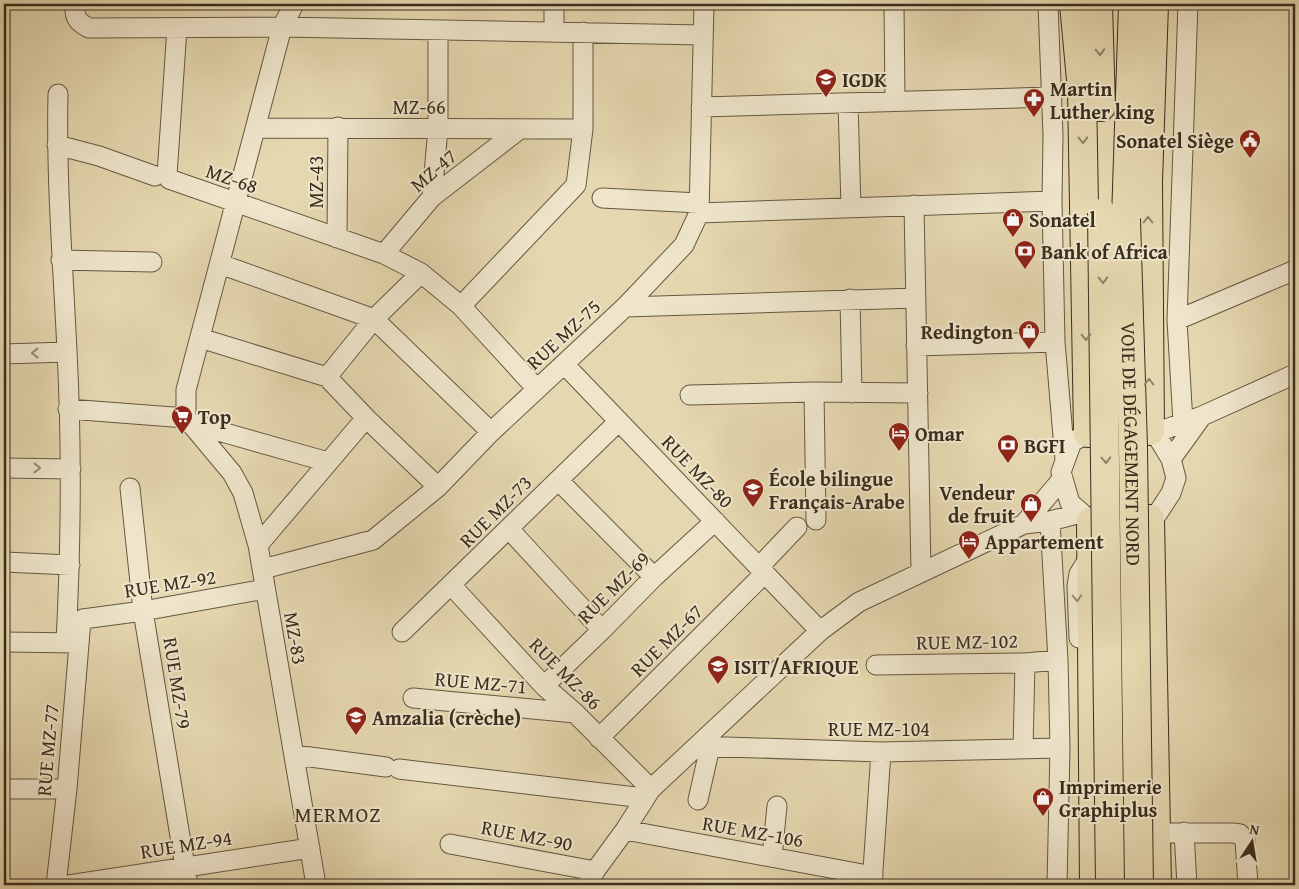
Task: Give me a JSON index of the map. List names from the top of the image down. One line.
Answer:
{"streets":{"highway":["VOIE DE DÉGAGEMENT NORD"],"street":["MZ-66","MZ-47","MZ-68","MZ-43","RUE MZ-75","RUE MZ-80","RUE MZ-73","RUE MZ-92","RUE MZ-69","MZ-83","RUE MZ-67","RUE MZ-102","RUE MZ-86","RUE MZ-71","RUE MZ-79","RUE MZ-104","RUE MZ-77","RUE MZ-106","RUE MZ-90","RUE MZ-94"]},"crossings":[["MZ-66","MZ-47"],["MZ-66","MZ-43"],["MZ-47","MZ-68"],["MZ-68","MZ-43"],["MZ-68","RUE MZ-75"],["RUE MZ-75","RUE MZ-80"],["RUE MZ-75","MZ-83"],["RUE MZ-80","RUE MZ-73"],["RUE MZ-80","RUE MZ-69"],["RUE MZ-80","RUE MZ-67"],["RUE MZ-73","RUE MZ-86"],["RUE MZ-92","MZ-83"],["RUE MZ-92","RUE MZ-79"],["RUE MZ-92","RUE MZ-77"],["RUE MZ-69","RUE MZ-86"],["MZ-83","RUE MZ-94"],["RUE MZ-67","RUE MZ-86"],["RUE MZ-86","RUE MZ-71"],["RUE MZ-79","RUE MZ-94"]],"districts":["MERMOZ"],"places":{"school or university":["IGDK","École bilingue Français-Arabe","ISIT/AFRIQUE","Amzalia (crèche)"],"pharmacy":["Martin Luther king"],"public building":["Sonatel Siège"],"shop":["Sonatel","Redington","Vendeur de fruit","Imprimerie Graphiplus"],"bank":["Bank of Africa","BGFI"],"supermarket":["Top"],"hotel":["Omar","Appartement"]},"north":"top"}
